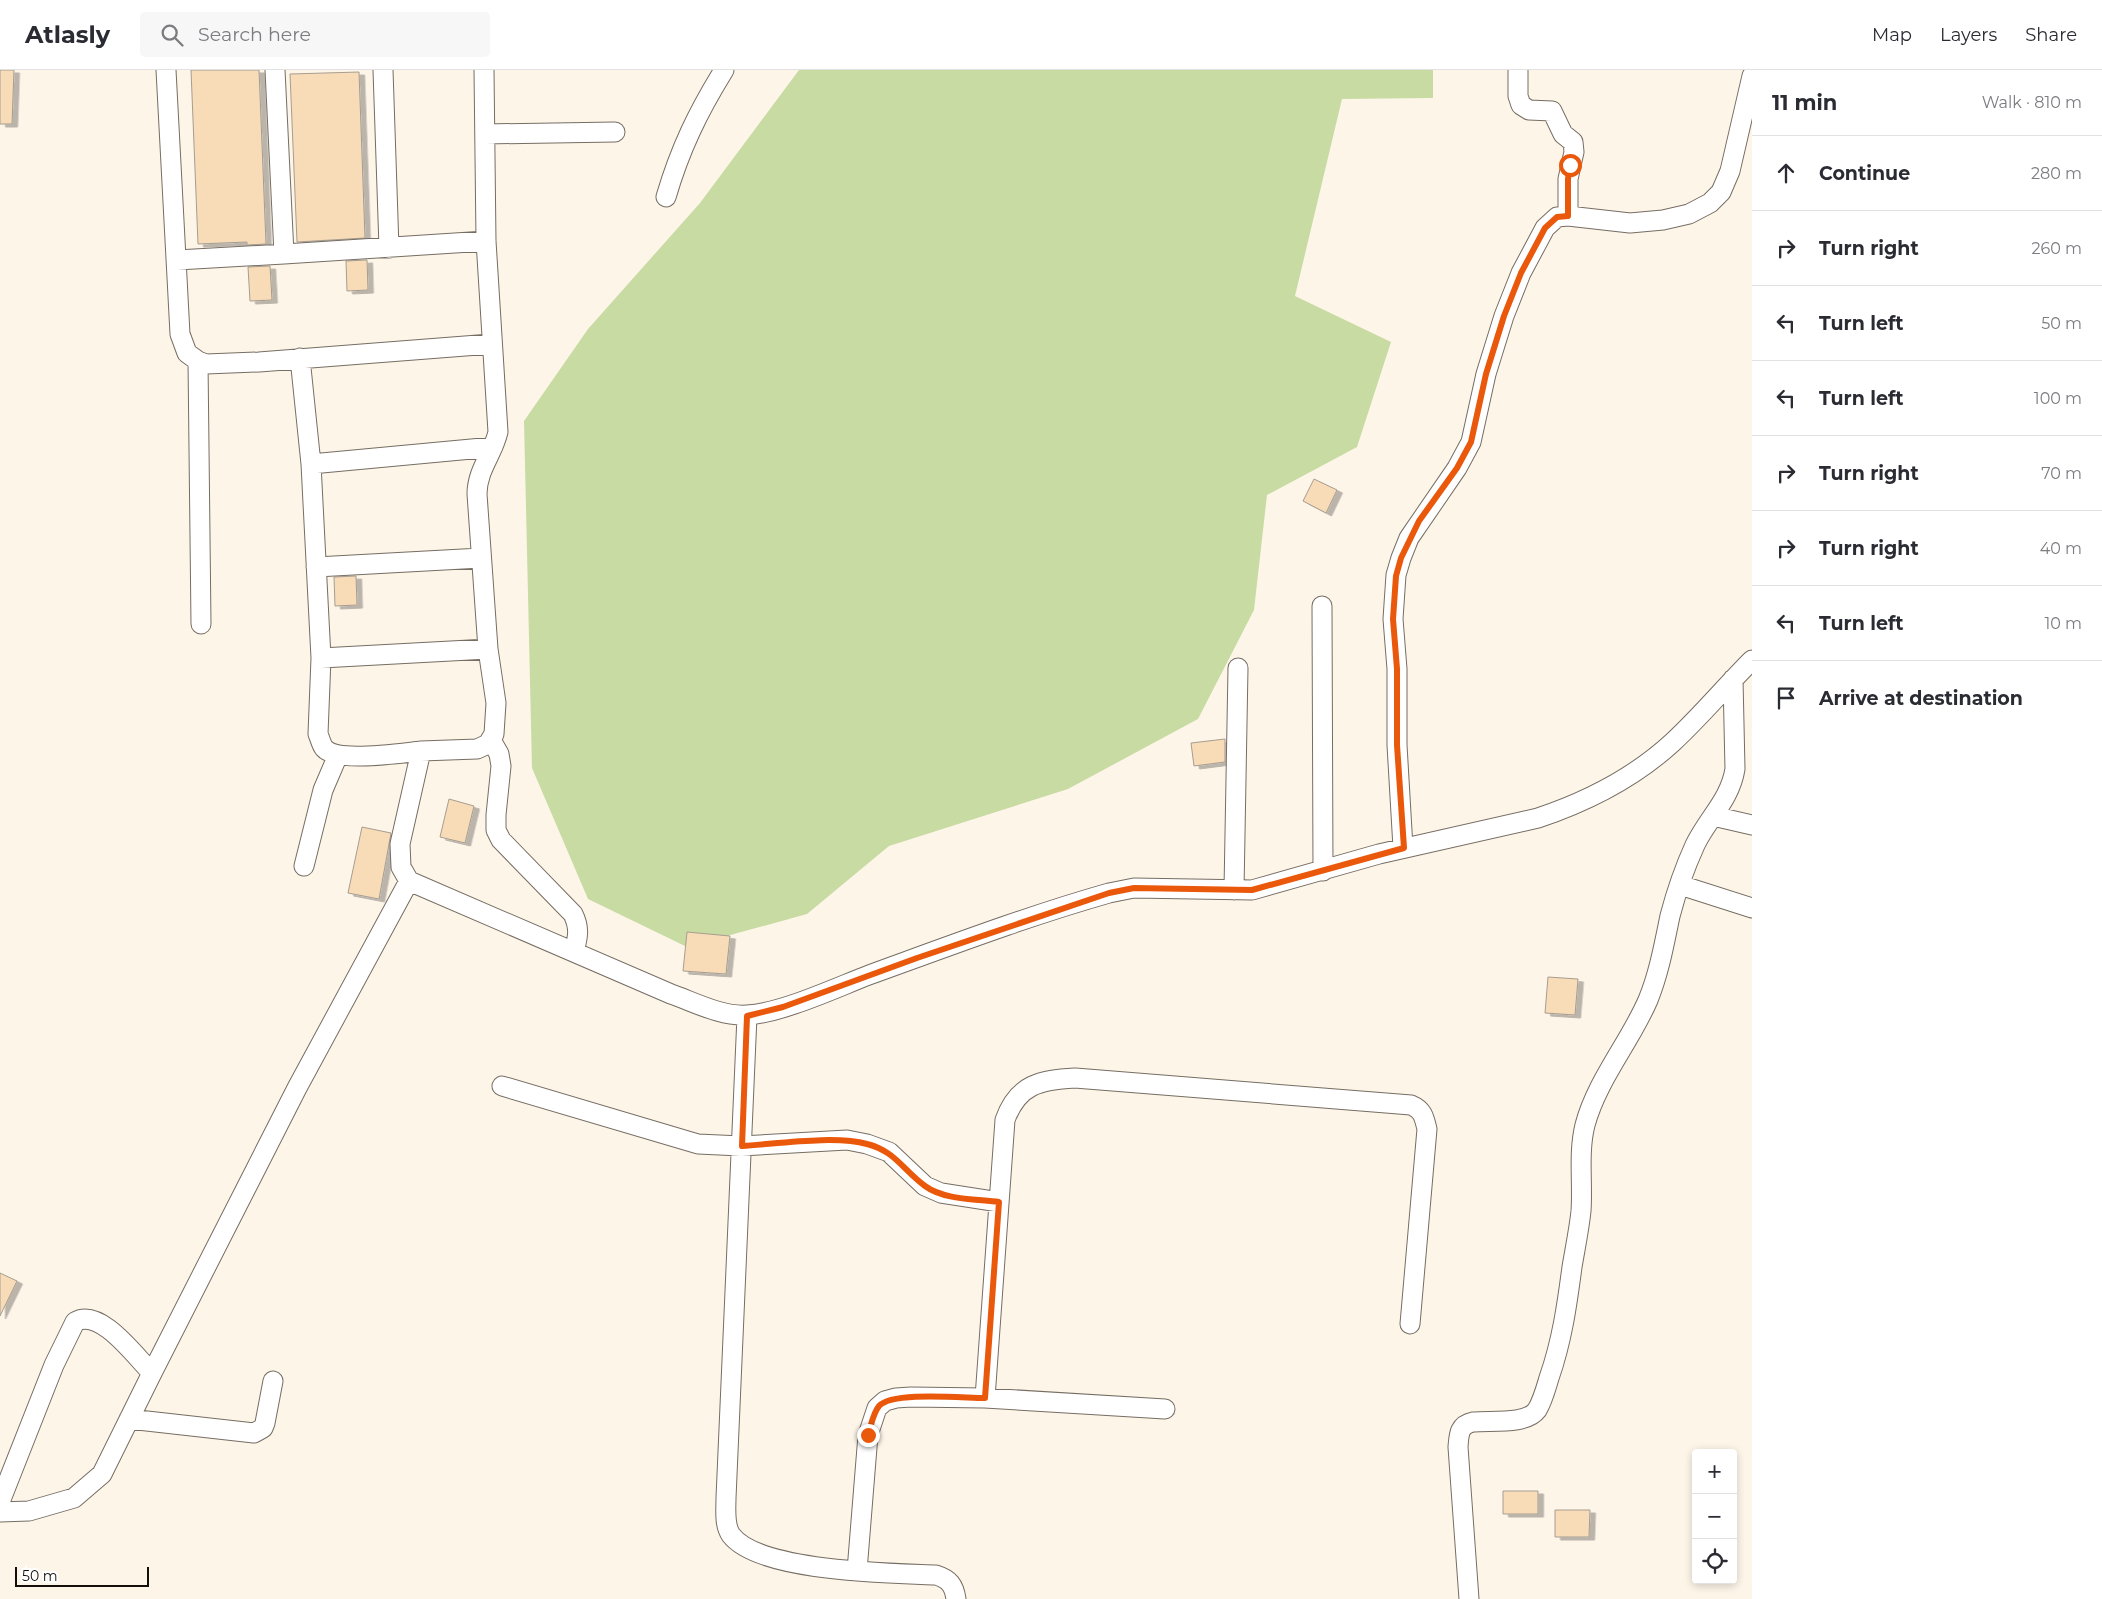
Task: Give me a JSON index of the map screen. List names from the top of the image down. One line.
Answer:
{"scale_bar":"50 m","page":{"header":"Atlasly","search":"Search here","nav":["Map","Layers","Share"],"heading":["11 min","Walk · 810 m"],"list":[["Continue","280 m"],["Turn right","260 m"],["Turn left","50 m"],["Turn left","100 m"],["Turn right","70 m"],["Turn right","40 m"],["Turn left","10 m"],"Arrive at destination"],"map_buttons":["+","−"],"scale":"50 m"}}
